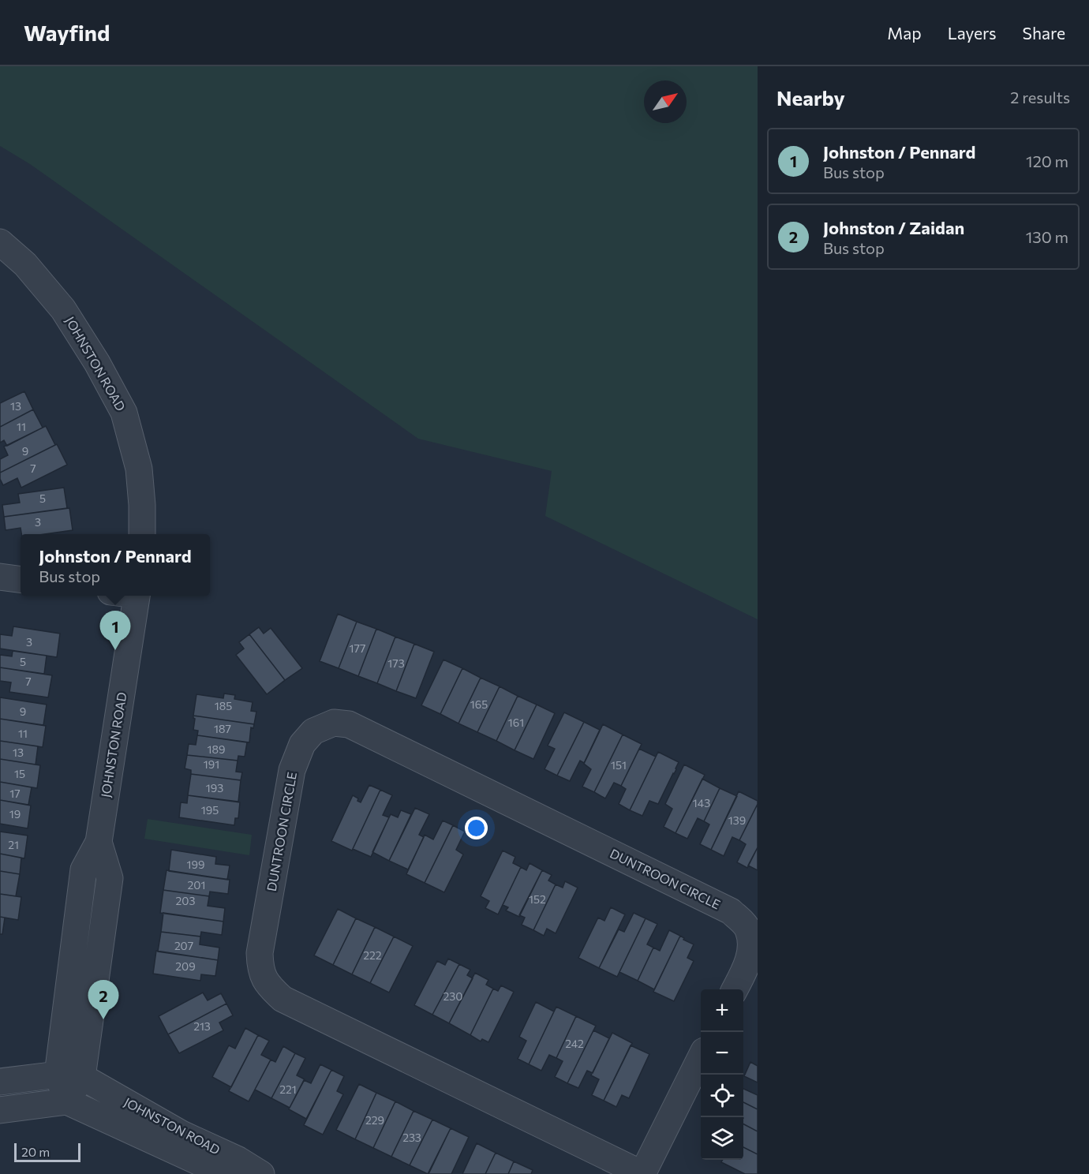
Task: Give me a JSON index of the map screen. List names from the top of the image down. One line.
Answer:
{"streets":{"street":["JOHNSTON ROAD","DUNTROON CIRCLE"]},"house_numbers":["13","11","9","7","5","3","3","177","5","173","7","165","185","9","161","187","11","189","13","191","151","15","193","17","143","195","19","139","21","199","201","152","203","207","222","209","230","213","242","221","229","233"],"scale_bar":"20 m","north":"top right","page":{"header":"Wayfind","nav":["Map","Layers","Share"],"heading":["Nearby","2 results"],"list":[{"mark":"1","name":"Johnston / Pennard","note":"Bus stop","value":"120 m"},{"mark":"2","name":"Johnston / Zaidan","note":"Bus stop","value":"130 m"}],"popup":["Johnston / Pennard","Bus stop"],"pins":["1","2"],"map_buttons":["+","−"],"scale":"20 m"}}
